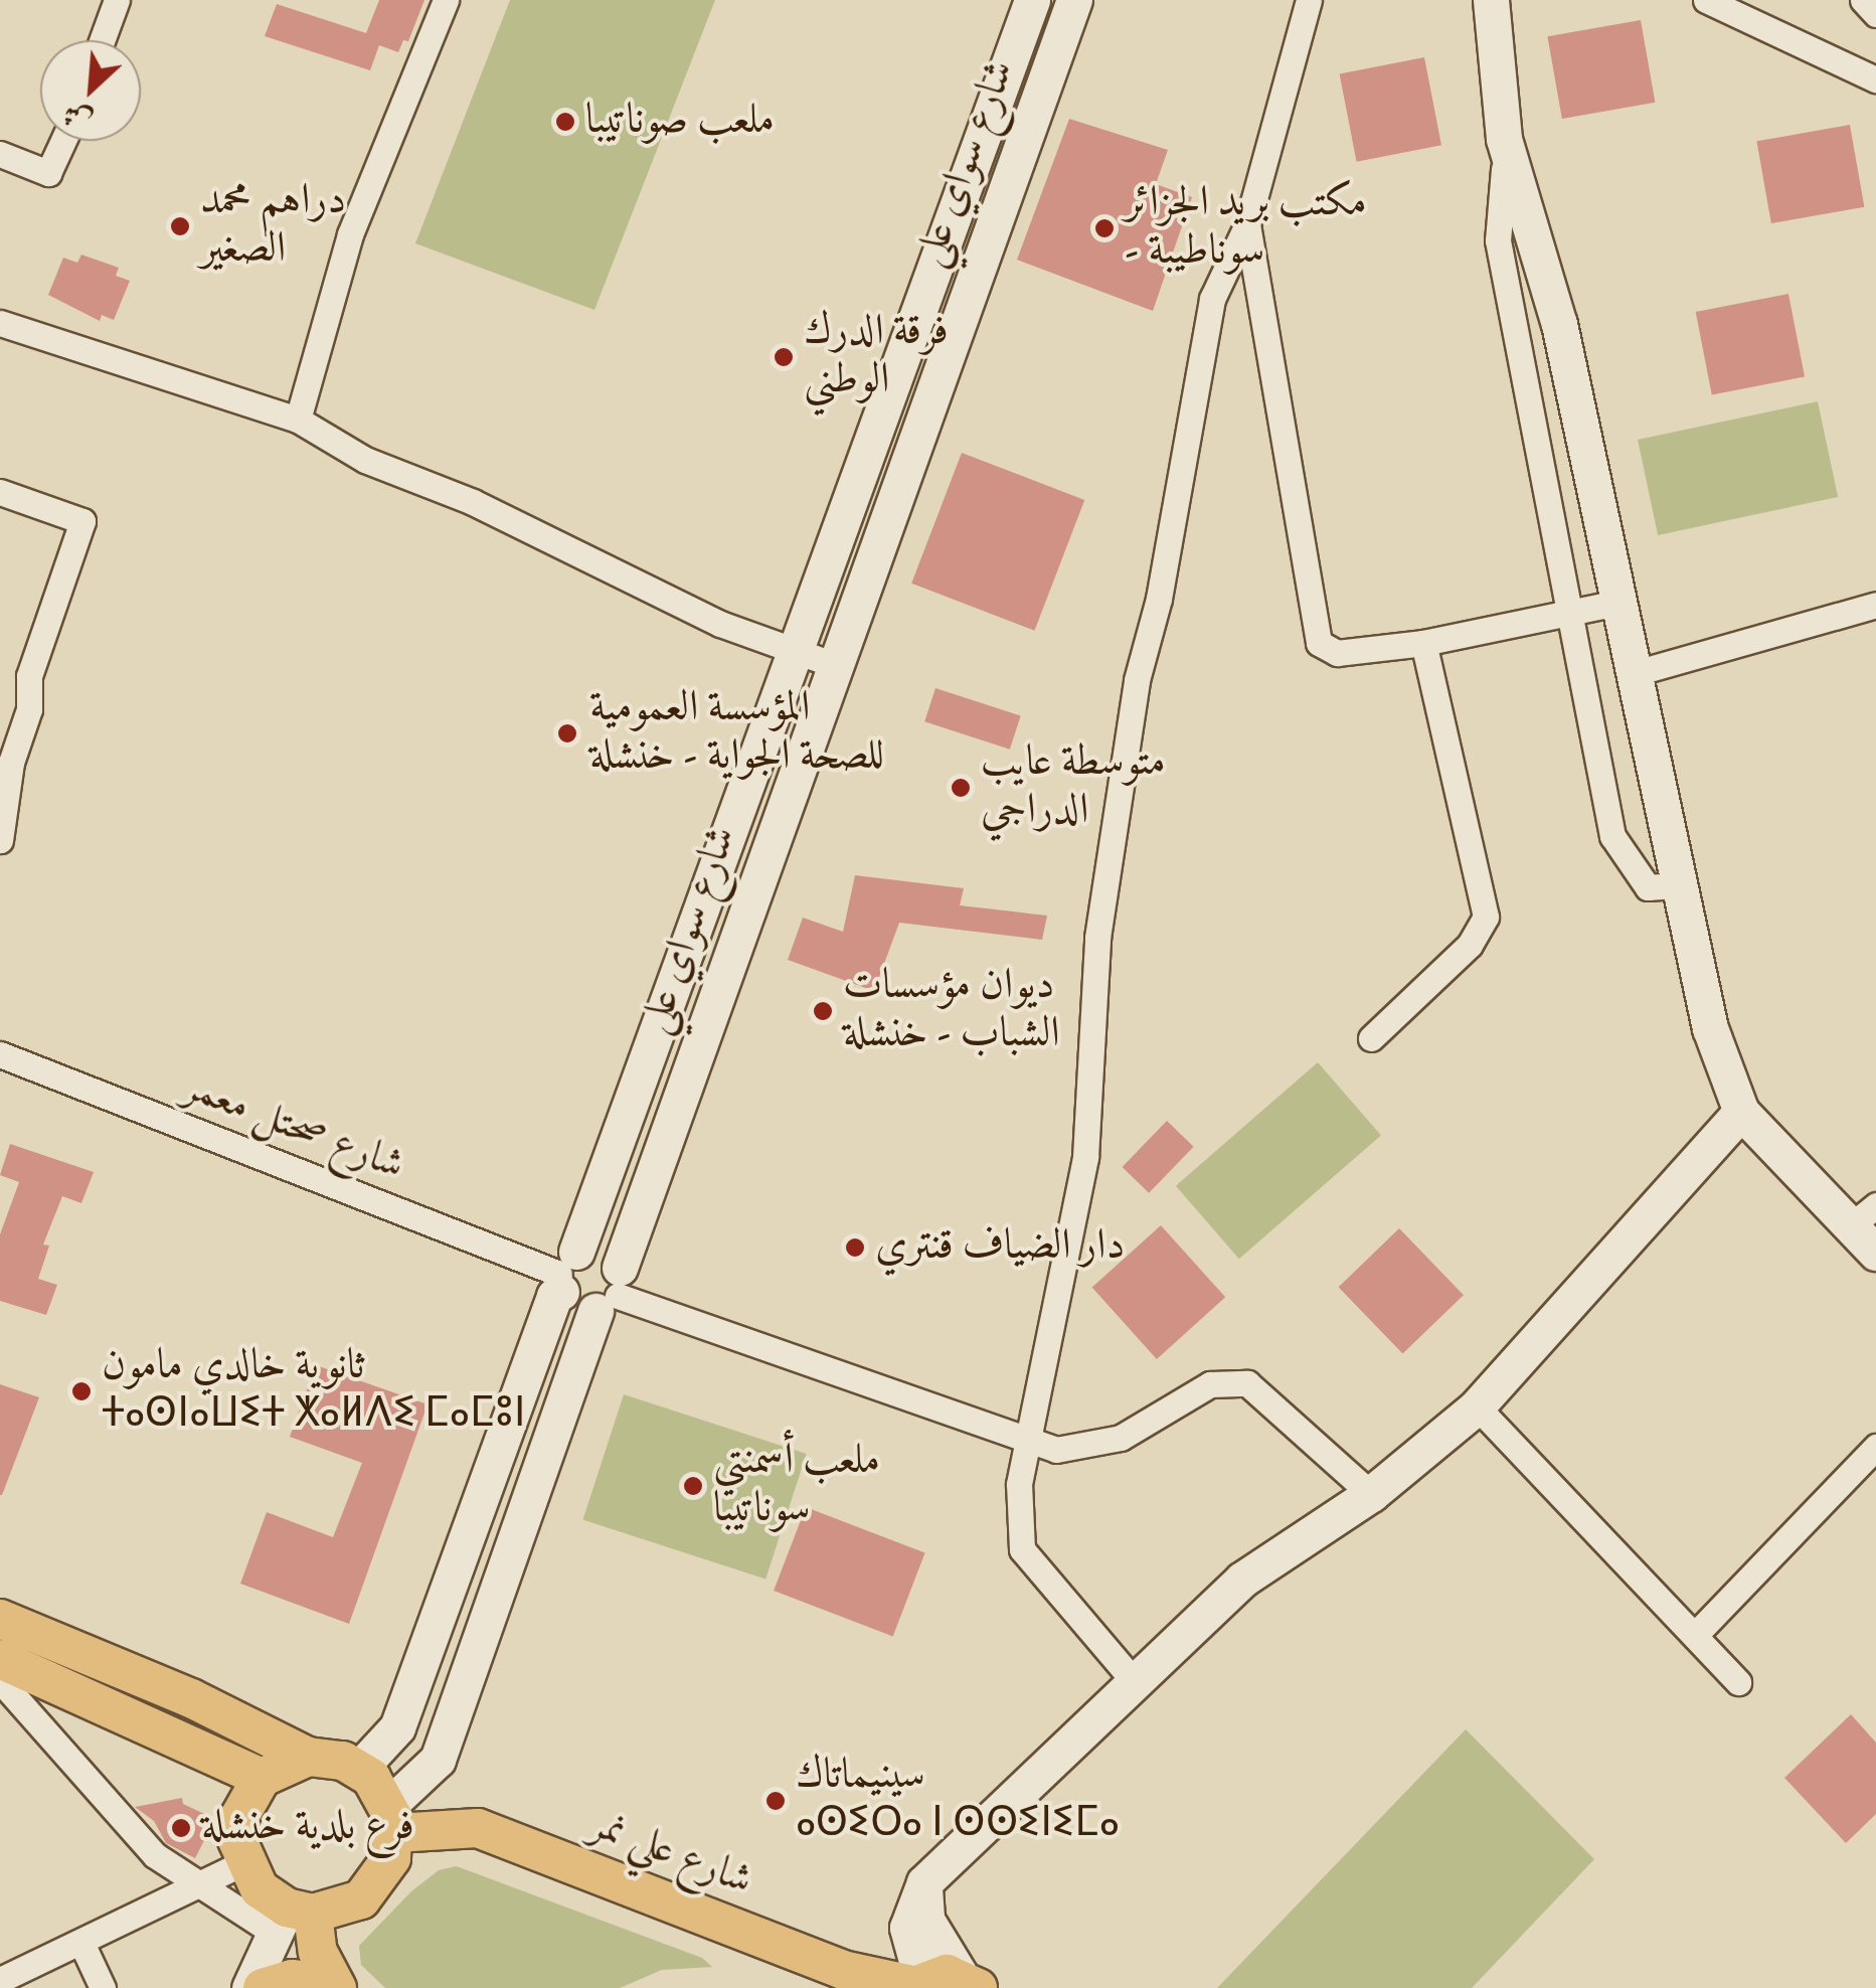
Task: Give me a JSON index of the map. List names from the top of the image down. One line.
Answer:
{"streets":{"main road":["شارع سواي علي","شارع علي نمر"],"street":["شارع صحتل معمر"]},"crossings":[["شارع سواي علي","شارع صحتل معمر"],["شارع سواي علي","شارع علي نمر"]],"places":["ملعب صوناتيبا","دراهم محمد الصغير","مكتب بريد الجزائر - سوناطيبة","فرقة الدرك الوطني","المؤسسة العمومية للصحة الجواية - خنشلة","متوسطة عايب الدراجي","ديوان مؤسسات الشباب - خنشلة","دار الضياف قنتري","ثانوية خالدي مامون ⵜⴰⵙⵏⴰⵡⵉⵜ ⵅⴰⵍⴷⵉ ⵎⴰⵎⵓⵏ","ملعب أسمنتي سوناتيبا","سينيماتاك ⴰⵙⵉⵔⴰ ⵏ ⵙⵙⵉⵏⵉⵎⴰ","فرع بلدية خنشلة"],"north":"bottom left"}
